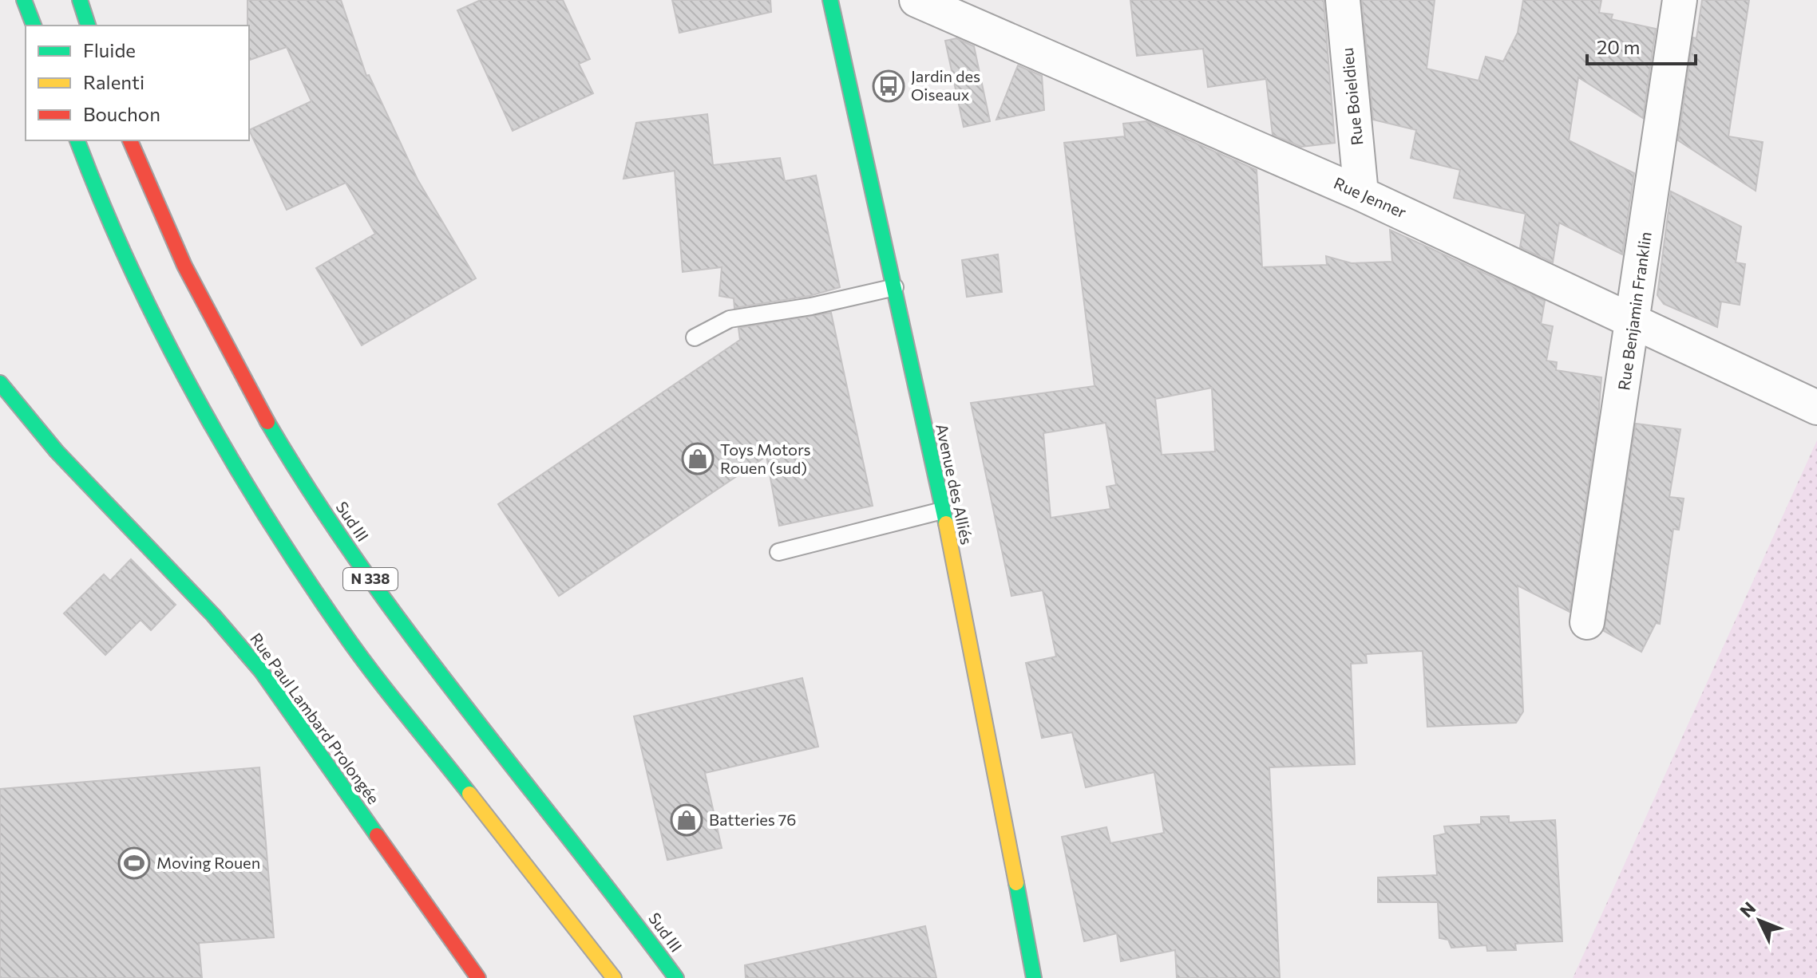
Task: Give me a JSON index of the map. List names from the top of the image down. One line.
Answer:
{"streets":{"main road":["Avenue des Alliés","Sud III","N 338","Rue Paul Lambard Prolongée"],"street":["Rue Boieldieu","Rue Jenner","Rue Benjamin Franklin"]},"crossings":[["Rue Boieldieu","Rue Jenner"],["Rue Jenner","Rue Benjamin Franklin"]],"places":{"bus stop":["Jardin des Oiseaux"],"shop":["Toys Motors Rouen (sud)","Batteries 76"],"sports":["Moving Rouen"]},"legend":["Fluide","Ralenti","Bouchon"],"scale_bar":"20 m","north":"top left"}
